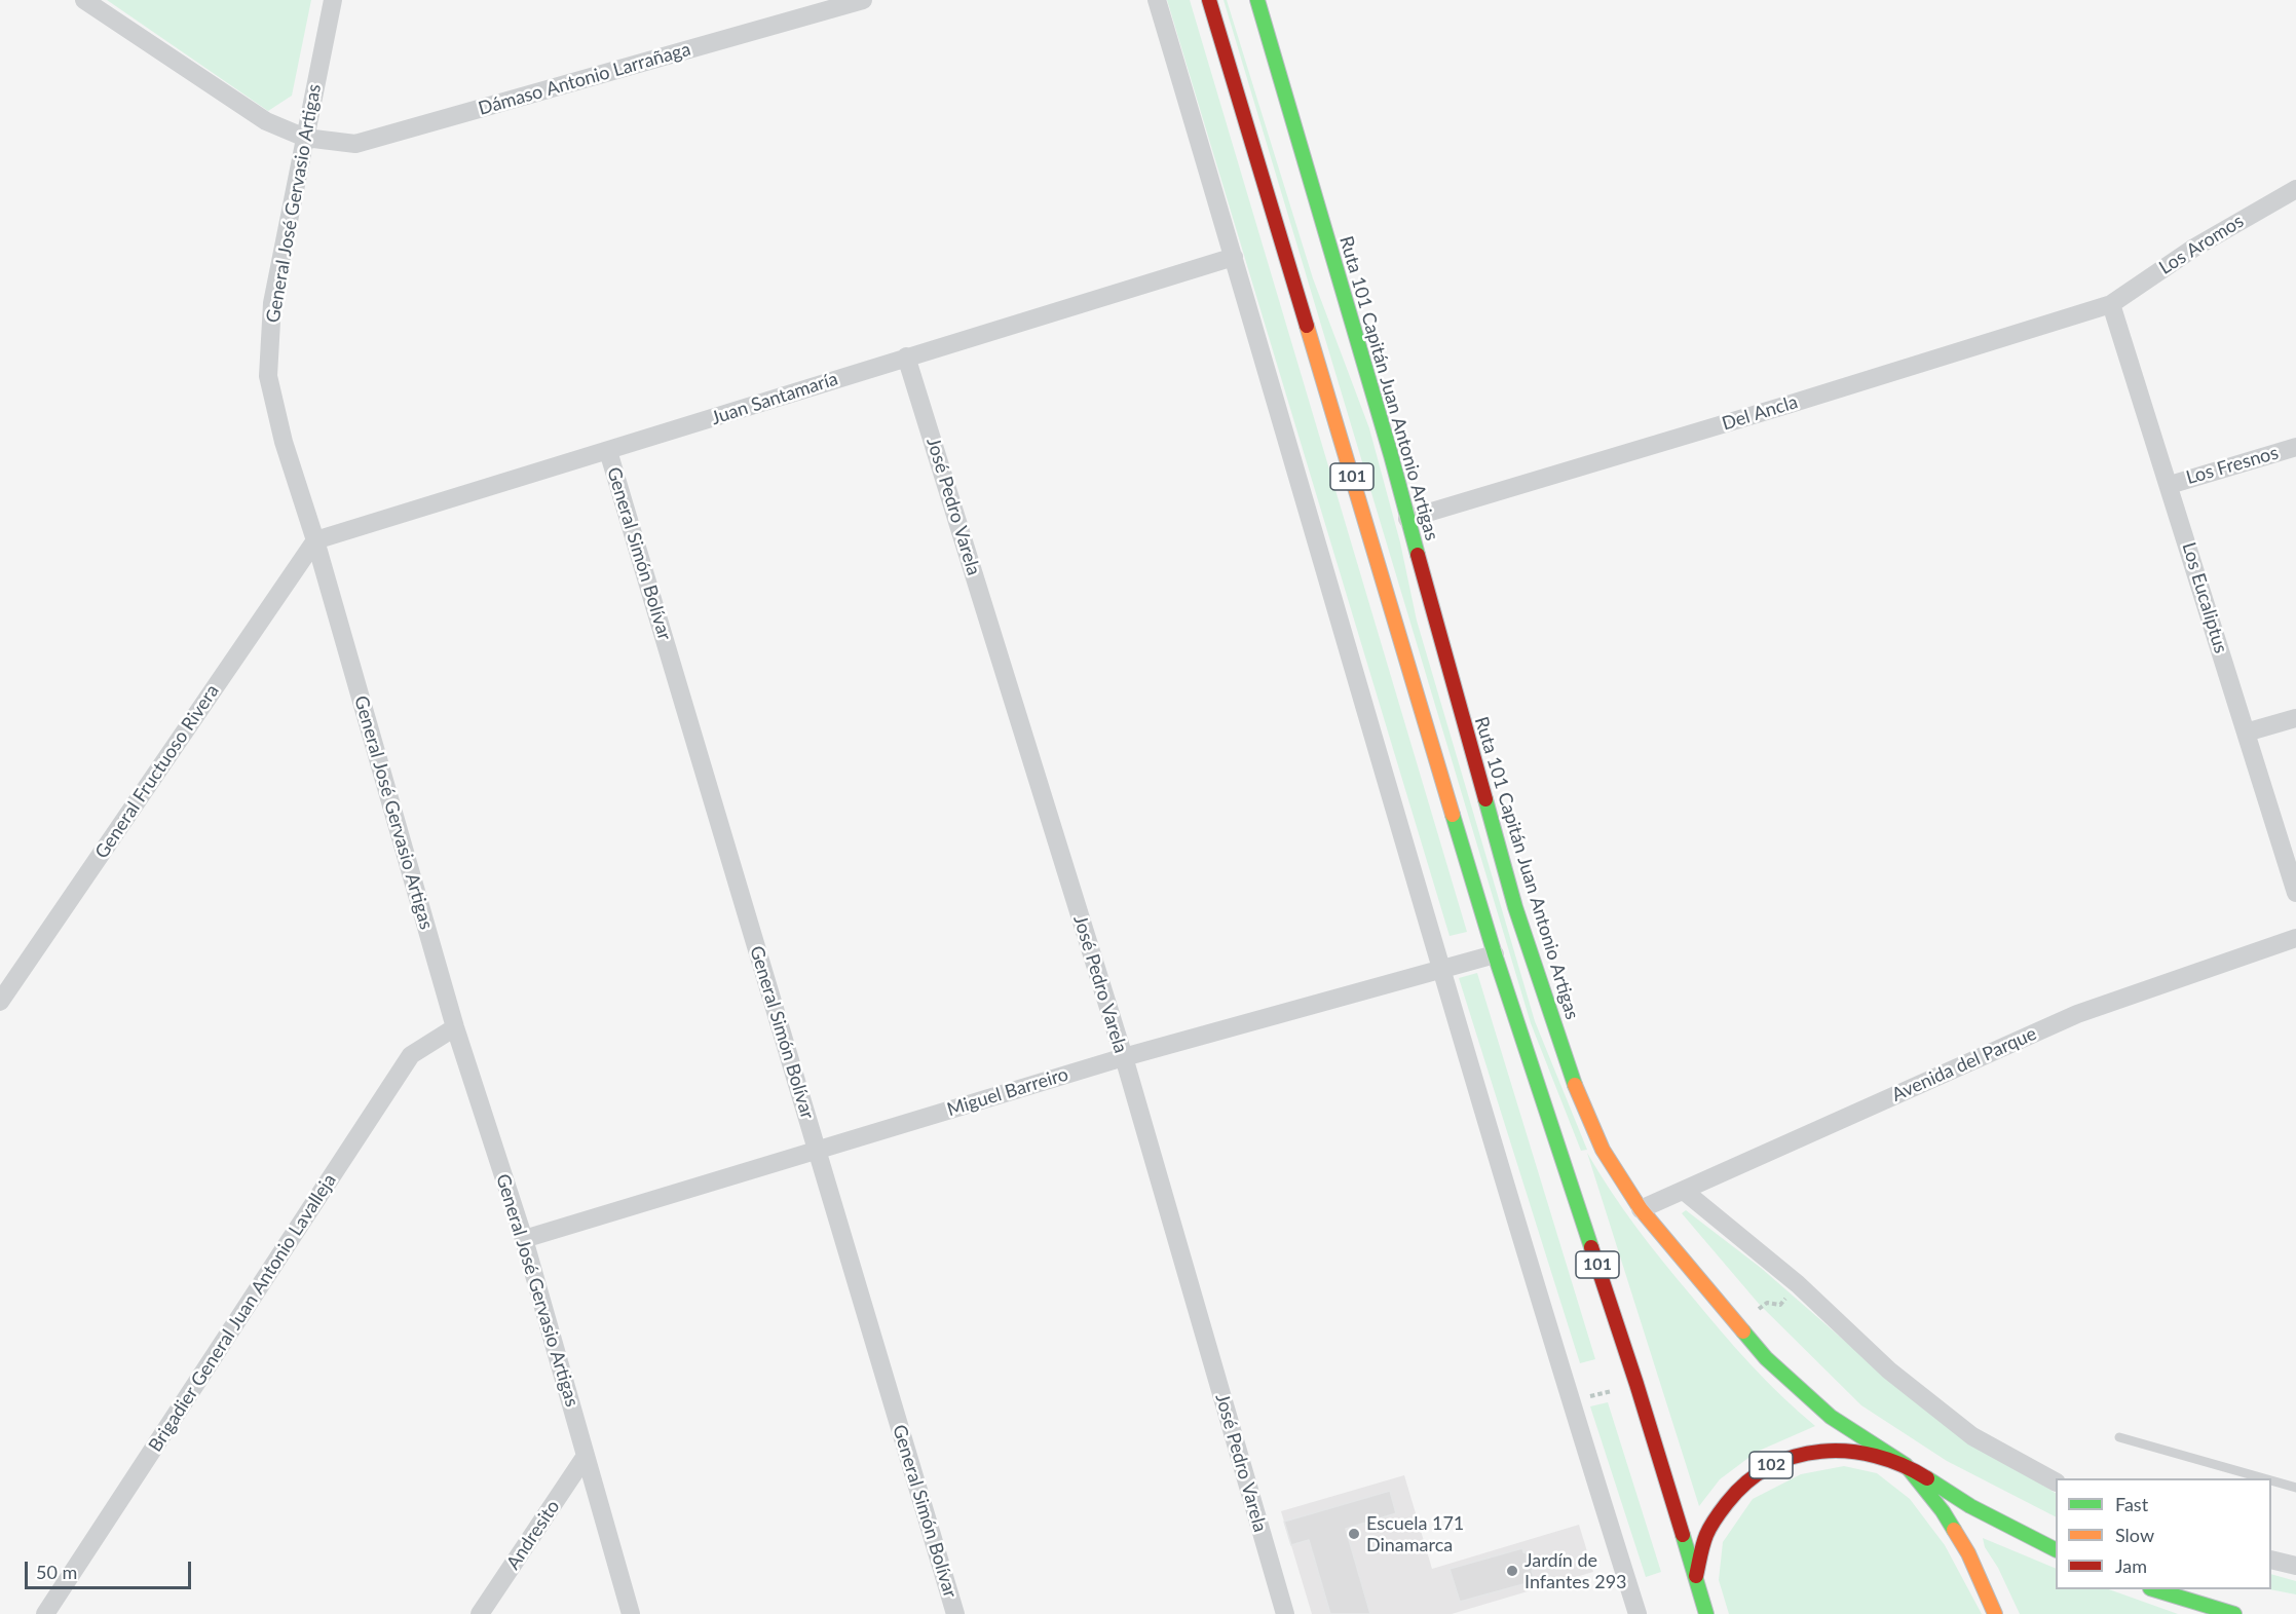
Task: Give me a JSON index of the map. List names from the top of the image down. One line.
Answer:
{"streets":{"highway":["Ruta 101 Capitán Juan Antonio Artigas","101","102"],"street":["Dámaso Antonio Larrañaga","General José Gervasio Artigas","Los Aromos","Juan Santamaría","Del Ancla","Los Fresnos","José Pedro Varela","General Simón Bolívar","Los Eucaliptus","General Fructuoso Rivera","Avenida del Parque","Miguel Barreiro","Brigadier General Juan Antonio Lavalleja","Andresito"]},"crossings":[["Dámaso Antonio Larrañaga","General José Gervasio Artigas"],["General José Gervasio Artigas","Juan Santamaría"],["General José Gervasio Artigas","General Fructuoso Rivera"],["General José Gervasio Artigas","Miguel Barreiro"],["General José Gervasio Artigas","Brigadier General Juan Antonio Lavalleja"],["General José Gervasio Artigas","Andresito"],["Los Aromos","Del Ancla"],["Los Aromos","Los Eucaliptus"],["Ruta 101 Capitán Juan Antonio Artigas","Del Ancla"],["Ruta 101 Capitán Juan Antonio Artigas","Avenida del Parque"],["Ruta 101 Capitán Juan Antonio Artigas","102"],["Juan Santamaría","José Pedro Varela"],["Juan Santamaría","General Simón Bolívar"],["Juan Santamaría","General Fructuoso Rivera"],["Del Ancla","Los Eucaliptus"],["Los Fresnos","Los Eucaliptus"],["101","Miguel Barreiro"],["101","102"],["José Pedro Varela","Miguel Barreiro"],["General Simón Bolívar","Miguel Barreiro"]],"places":["Escuela 171 Dinamarca","Jardín de Infantes 293"],"legend":["Fast","Slow","Jam"],"scale_bar":"50 m"}
